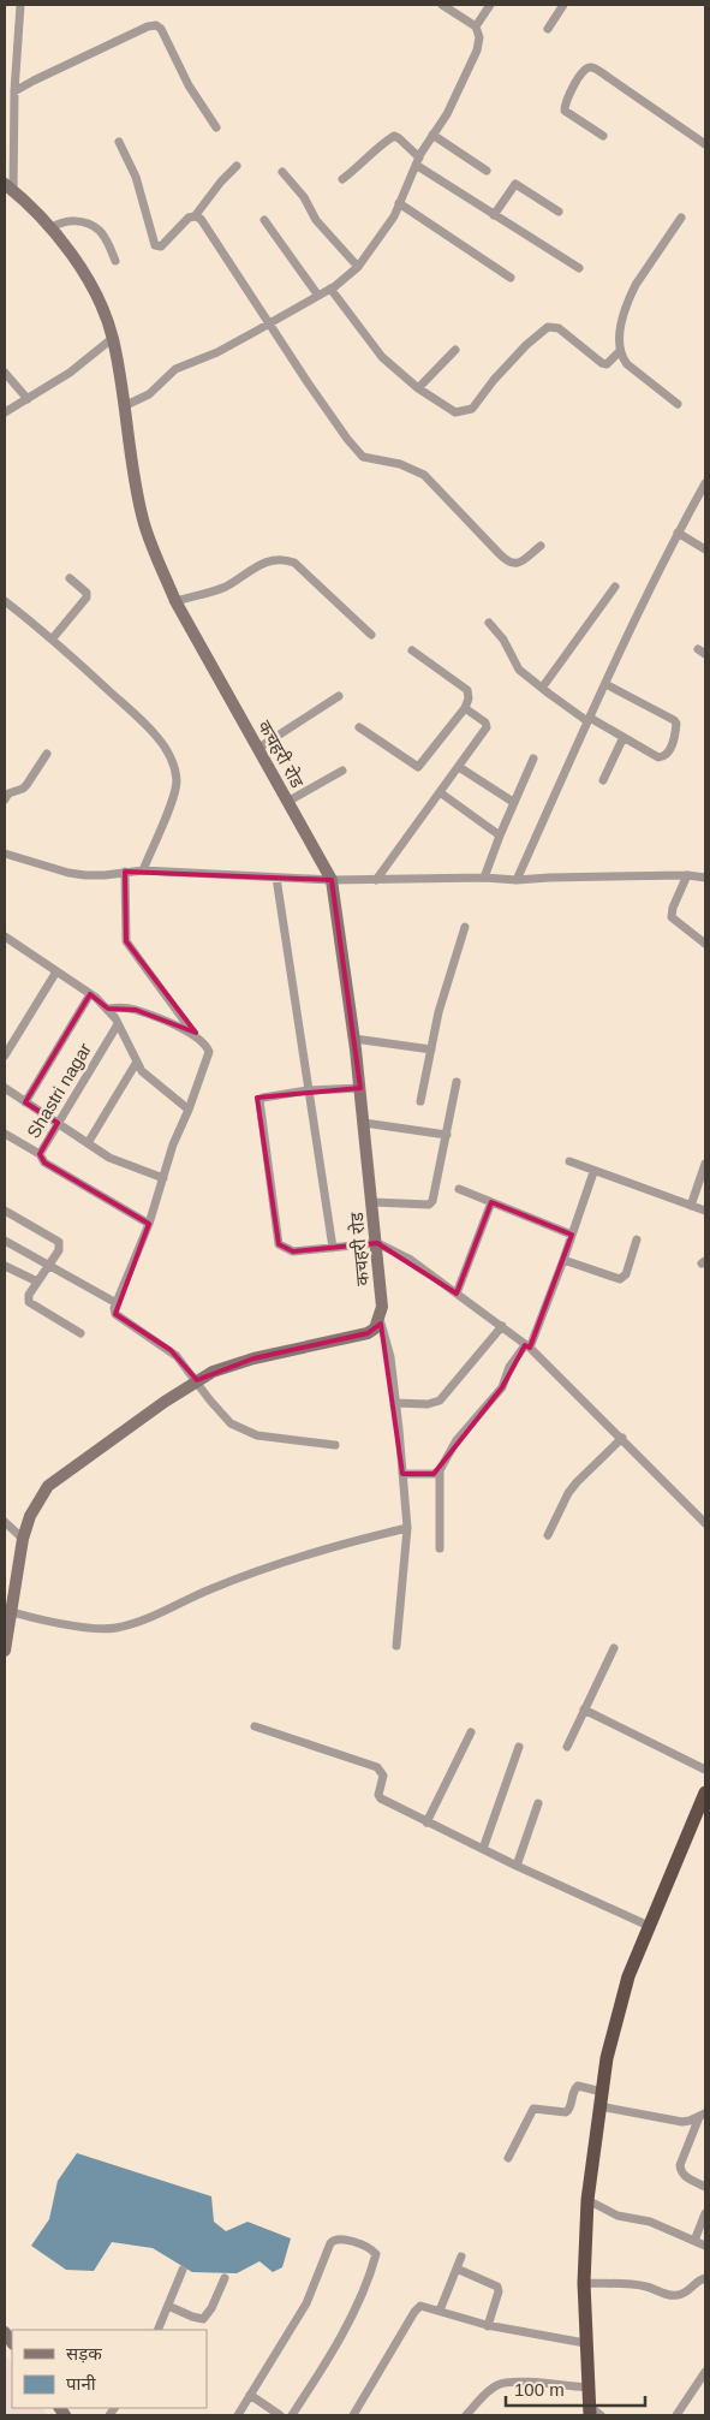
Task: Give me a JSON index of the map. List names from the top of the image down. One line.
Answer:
{"streets":{"main road":["कचहरी रोड"],"street":["Shastri nagar"]},"legend":["सड़क","पानी"],"scale_bar":"100 m"}
